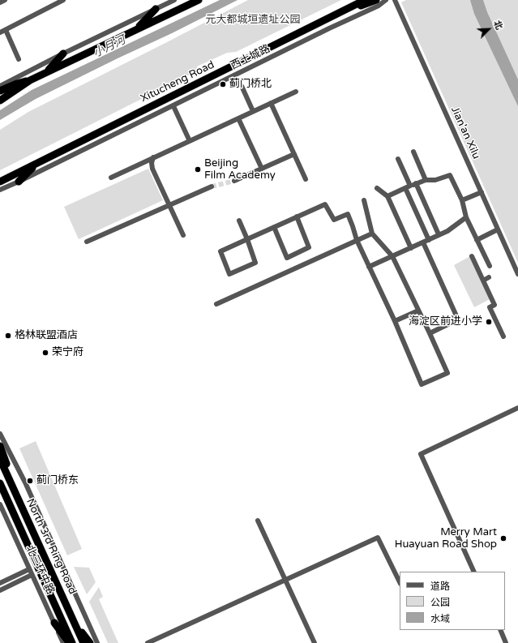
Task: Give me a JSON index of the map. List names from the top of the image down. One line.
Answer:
{"streets":{"highway":["Xitucheng Road","North 3rd Ring Road"],"street":["西土城路","Jian'an Xilu","北三环中路"]},"water":["小月河"],"parks":["元大都城垣遗址公园"],"places":["蓟门桥北","Beijing Film Academy","海淀区前进小学","格林联盟酒店","荣宁府","蓟门桥东","Merry Mart Huayuan Road Shop"],"legend":["道路","公园","水域"],"north":"top right"}
